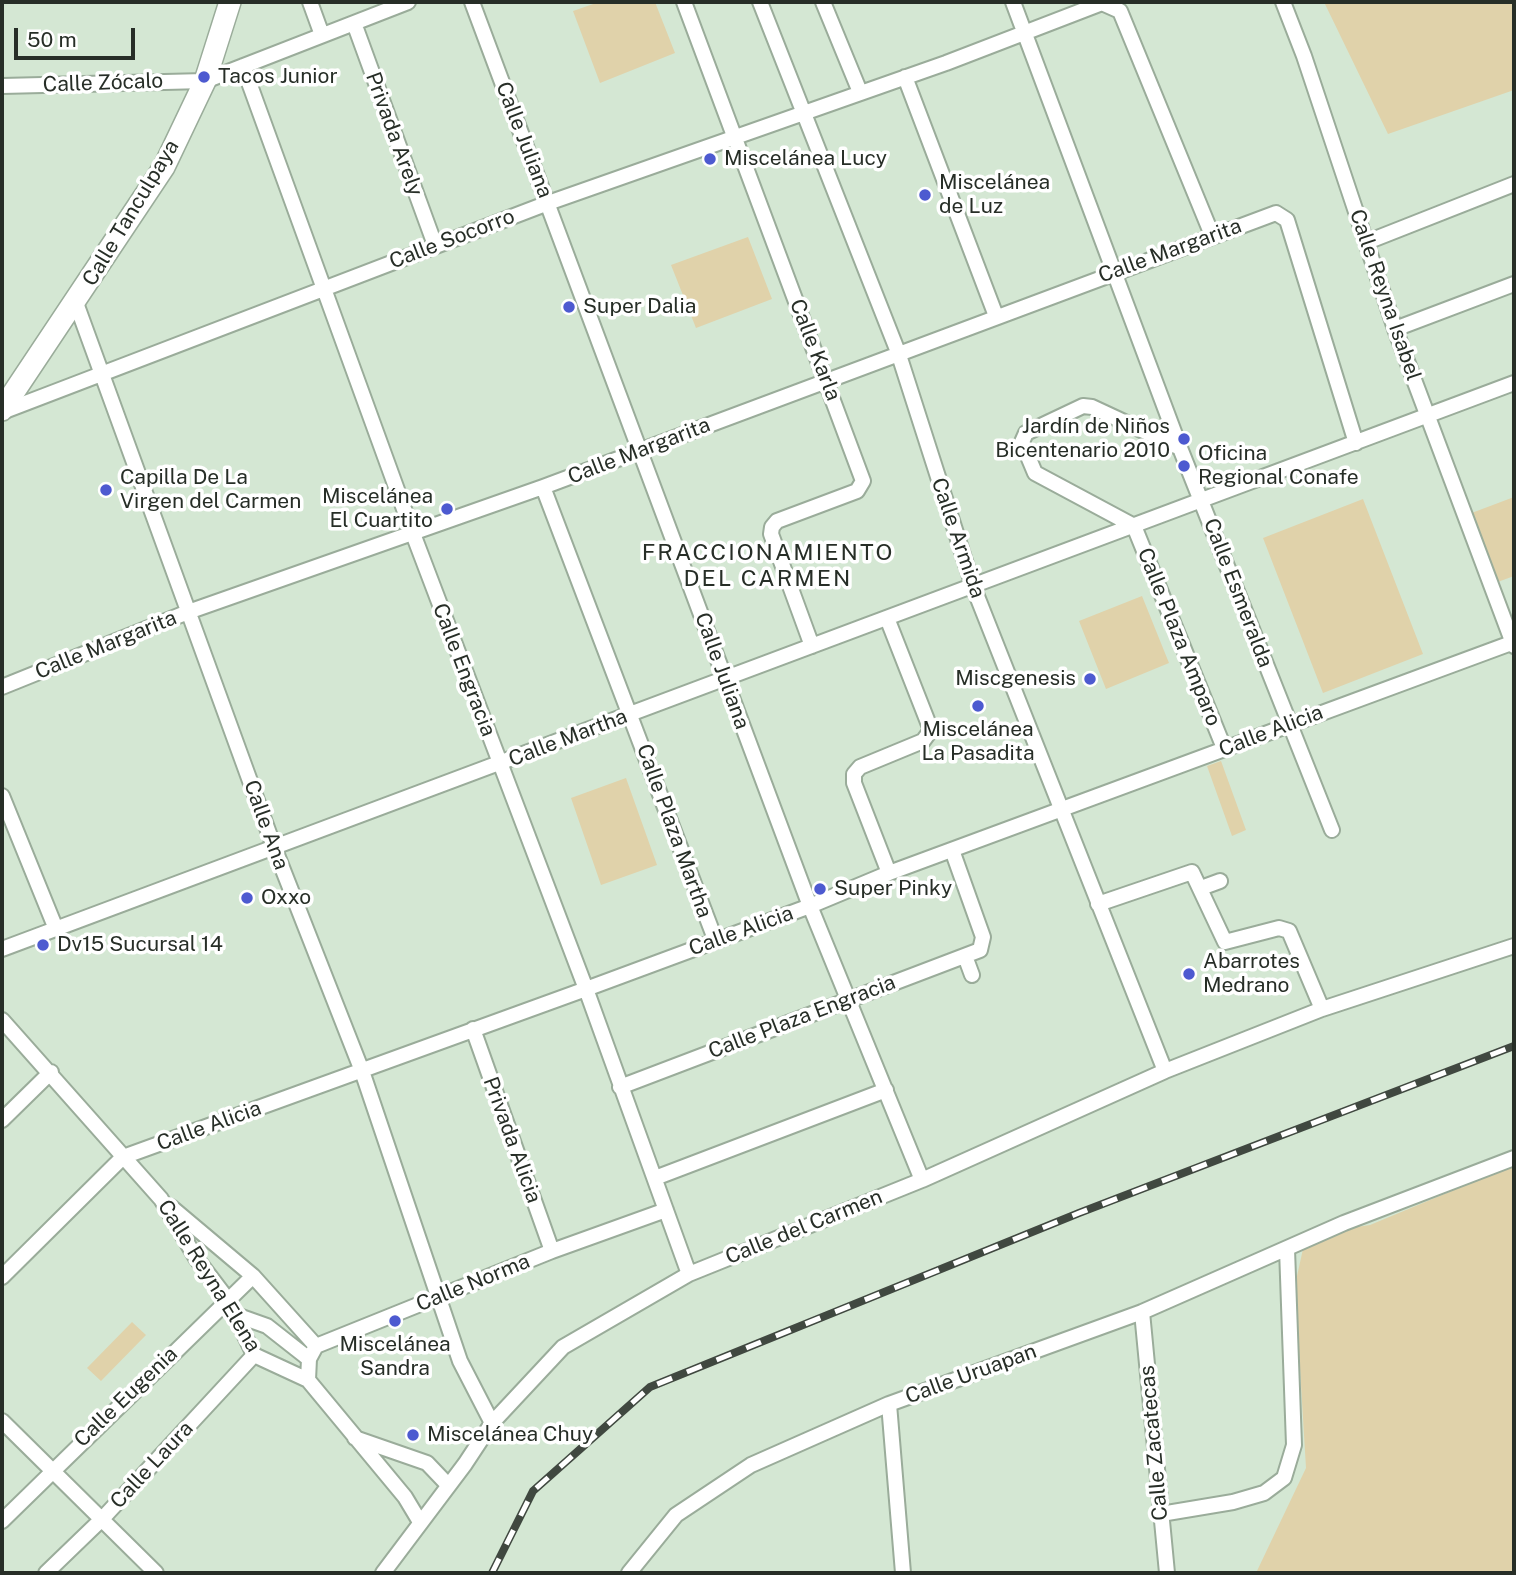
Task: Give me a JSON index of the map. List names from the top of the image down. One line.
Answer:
{"streets":{"street":["Calle Zócalo","Privada Arely","Calle Juliana","Calle Tanculpaya","Calle Socorro","Calle Margarita","Calle Reyna Isabel","Calle Karla","Calle Armida","Calle Esmeralda","Calle Plaza Amparo","Calle Engracia","Calle Alicia","Calle Martha","Calle Ana","Calle Plaza Martha","Calle Plaza Engracia","Privada Alicia","Calle del Carmen","Calle Reyna Elena","Calle Norma","Calle Uruapan","Calle Eugenia","Calle Zacatecas","Calle Laura"]},"crossings":[["Calle Zócalo","Calle Tanculpaya"],["Privada Arely","Calle Socorro"],["Calle Juliana","Calle Socorro"],["Calle Juliana","Calle Margarita"],["Calle Juliana","Calle Alicia"],["Calle Juliana","Calle Martha"],["Calle Juliana","Calle Plaza Engracia"],["Calle Juliana","Calle del Carmen"],["Calle Tanculpaya","Calle Socorro"],["Calle Tanculpaya","Calle Ana"],["Calle Socorro","Calle Margarita"],["Calle Socorro","Calle Karla"],["Calle Socorro","Calle Armida"],["Calle Socorro","Calle Esmeralda"],["Calle Socorro","Calle Engracia"],["Calle Socorro","Calle Ana"],["Calle Margarita","Calle Karla"],["Calle Margarita","Calle Armida"],["Calle Margarita","Calle Esmeralda"],["Calle Margarita","Calle Engracia"],["Calle Margarita","Calle Martha"],["Calle Margarita","Calle Ana"],["Calle Margarita","Calle Plaza Martha"],["Calle Reyna Isabel","Calle Alicia"],["Calle Reyna Isabel","Calle Martha"],["Calle Karla","Calle Martha"],["Calle Armida","Calle Alicia"],["Calle Armida","Calle Martha"],["Calle Armida","Calle del Carmen"],["Calle Esmeralda","Calle Alicia"],["Calle Esmeralda","Calle Martha"],["Calle Plaza Amparo","Calle Alicia"],["Calle Plaza Amparo","Calle Martha"],["Calle Engracia","Calle Alicia"],["Calle Engracia","Calle Martha"],["Calle Engracia","Calle Plaza Engracia"],["Calle Engracia","Calle del Carmen"],["Calle Engracia","Calle Norma"],["Calle Alicia","Calle Ana"],["Calle Alicia","Calle Plaza Martha"],["Calle Alicia","Calle Plaza Engracia"],["Calle Alicia","Privada Alicia"],["Calle Alicia","Calle Reyna Elena"],["Calle Martha","Calle Ana"],["Calle Martha","Calle Plaza Martha"],["Calle Ana","Calle del Carmen"],["Calle Ana","Calle Norma"],["Privada Alicia","Calle Norma"],["Calle del Carmen","Calle Reyna Elena"],["Calle Reyna Elena","Calle Eugenia"],["Calle Reyna Elena","Calle Laura"],["Calle Uruapan","Calle Zacatecas"]],"districts":["FRACCIONAMIENTO DEL CARMEN"],"places":["Tacos Junior","Miscelánea Lucy","Miscelánea de Luz","Super Dalia","Jardín de Niños Bicentenario 2010","Oficina Regional Conafe","Capilla De La Virgen del Carmen","Miscelánea El Cuartito","Miscgenesis","Miscelánea La Pasadita","Super Pinky","Oxxo","Dv15 Sucursal 14","Abarrotes Medrano","Miscelánea Sandra","Miscelánea Chuy"],"scale_bar":"50 m"}
